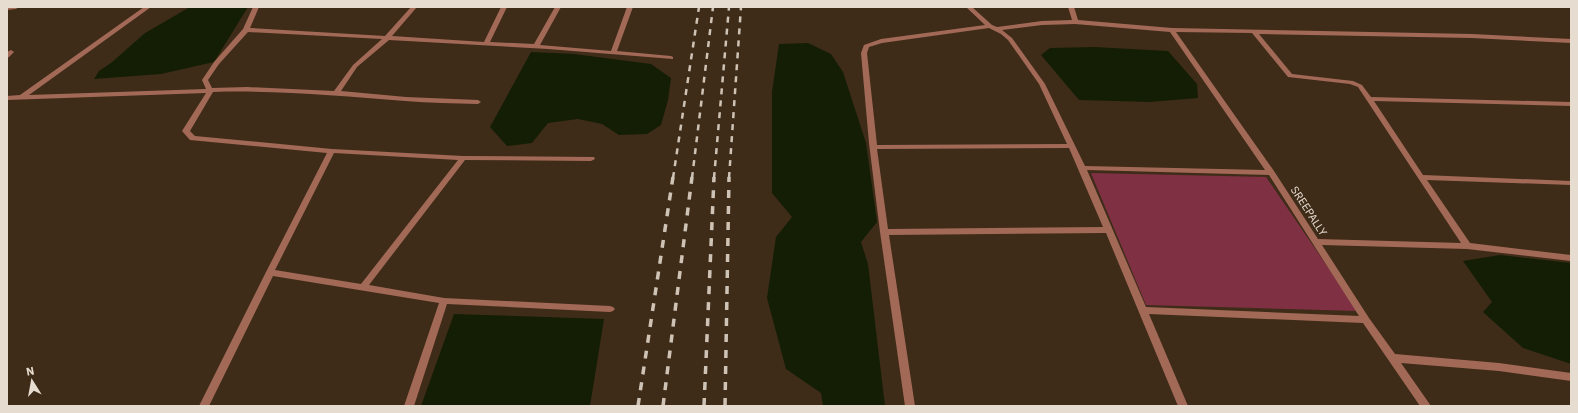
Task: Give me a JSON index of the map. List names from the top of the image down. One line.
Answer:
{"streets":{"street":["SREEPALLY"]},"north":"top"}
